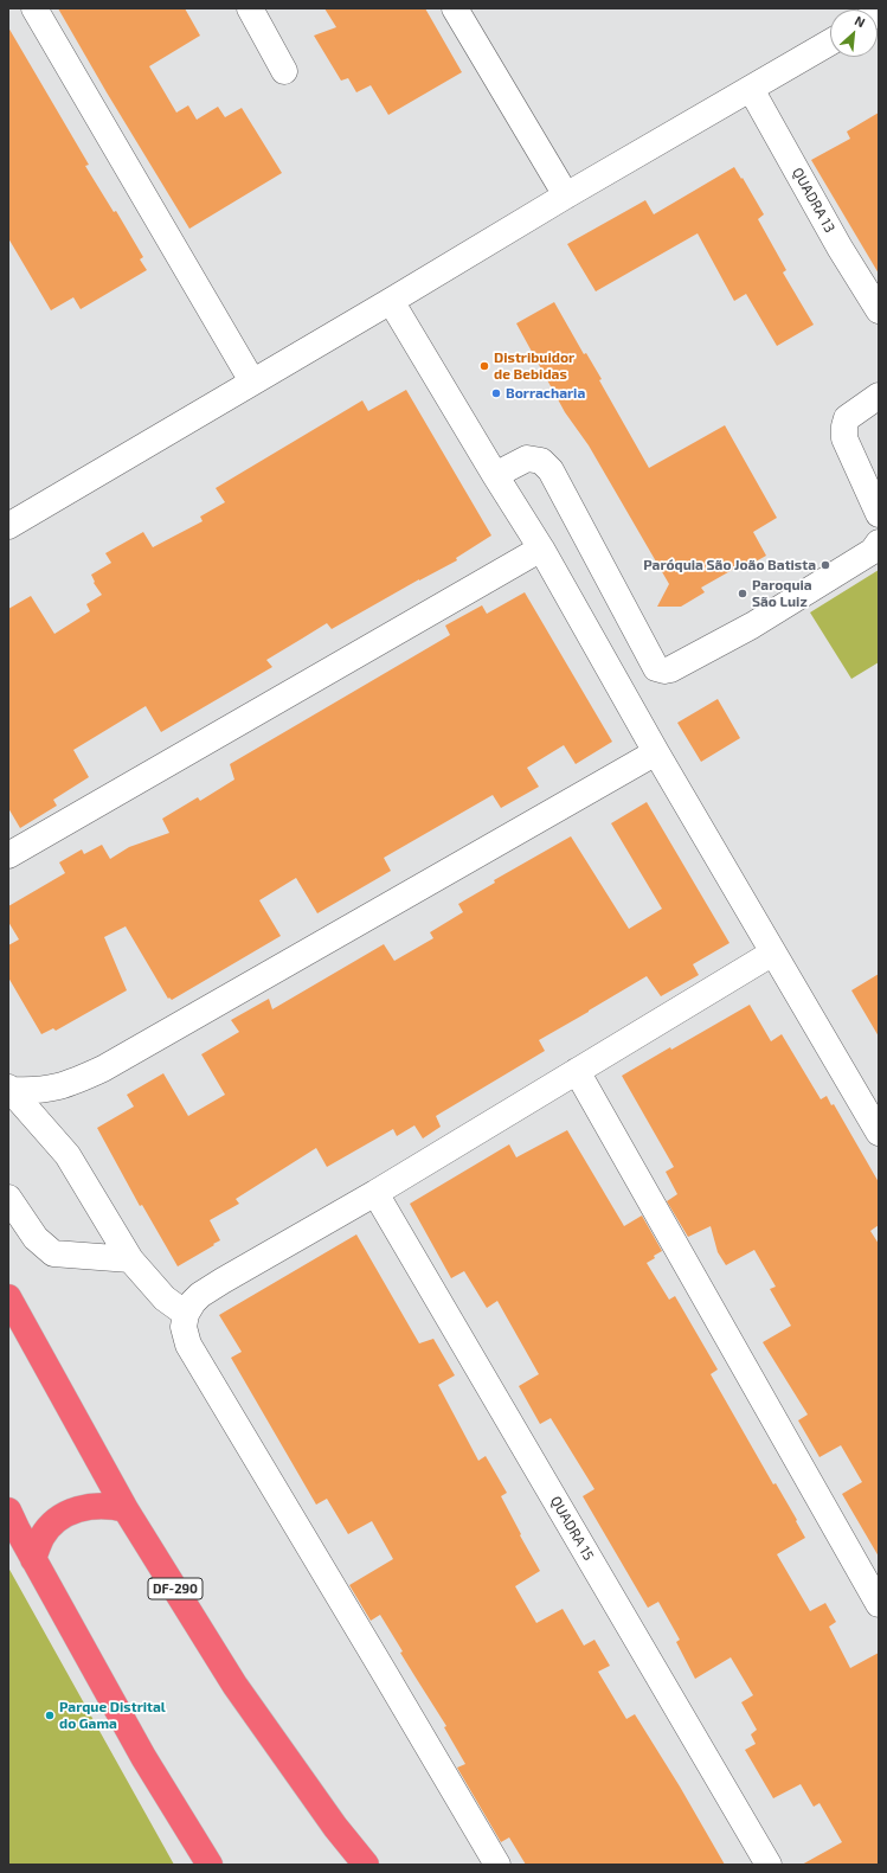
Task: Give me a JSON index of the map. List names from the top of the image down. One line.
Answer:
{"streets":{"highway":["DF-290"],"street":["QUADRA 13","QUADRA 15"]},"places":["Distribuidor de Bebidas","Borracharia","Paróquia São João Batista","Paroquia São Luiz","Parque Distrital do Gama"],"north":"top right"}
